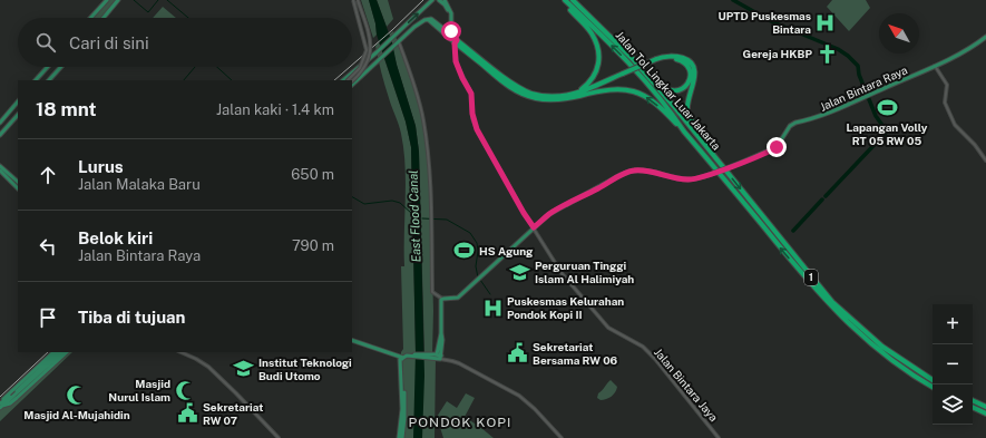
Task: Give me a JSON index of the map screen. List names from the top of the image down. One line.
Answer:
{"streets":{"highway":["Jalan Tol Lingkar Luar Jakarta","1"],"main road":["Jalan Bintara Raya"],"street":["Jalan Bintara Jaya"]},"crossings":[["Jalan Bintara Raya","Jalan Bintara Jaya"]],"districts":["PONDOK KOPI"],"water":["East Flood Canal"],"places":{"hospital":["UPTD Puskesmas Bintara","Puskesmas Kelurahan Pondok Kopi II"],"church":["Gereja HKBP"],"sports":["Lapangan Volly RT 05 RW 05","HS Agung"],"school or university":["Perguruan Tinggi Islam Al Halimiyah","Institut Teknologi Budi Utomo"],"public building":["Sekretariat Bersama RW 06","Sekretariat RW 07"],"mosque":["Masjid Nurul Islam","Masjid Al-Mujahidin"]},"north":"top left","page":{"search":"Cari di sini","heading":["18 mnt","Jalan kaki · 1.4 km"],"list":[["Lurus","Jalan Malaka Baru","650 m"],["Belok kiri","Jalan Bintara Raya","790 m"],"Tiba di tujuan"],"map_buttons":["+","−"]}}
